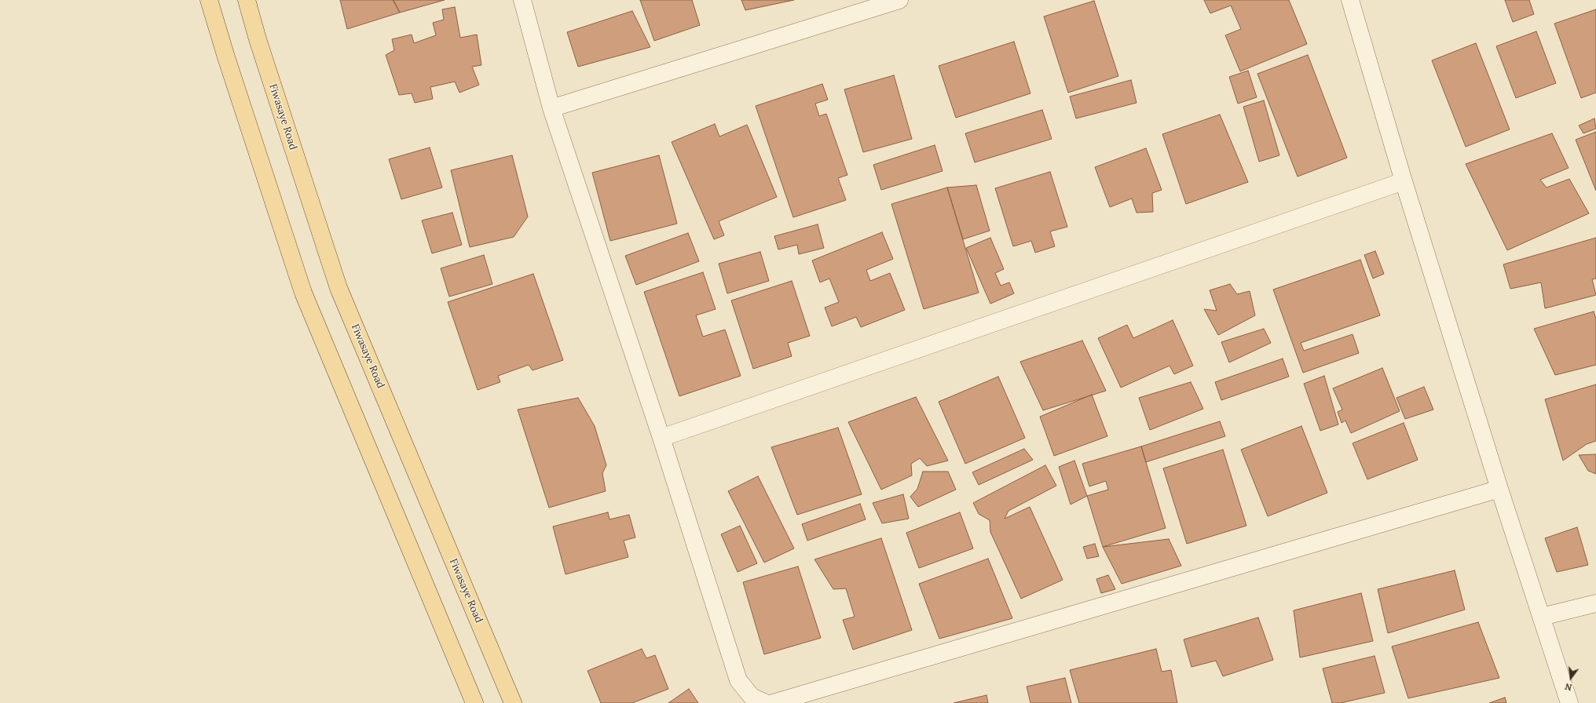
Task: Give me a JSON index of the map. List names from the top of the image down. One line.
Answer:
{"streets":{"main road":["Fiwasaye Road"]},"north":"bottom"}
